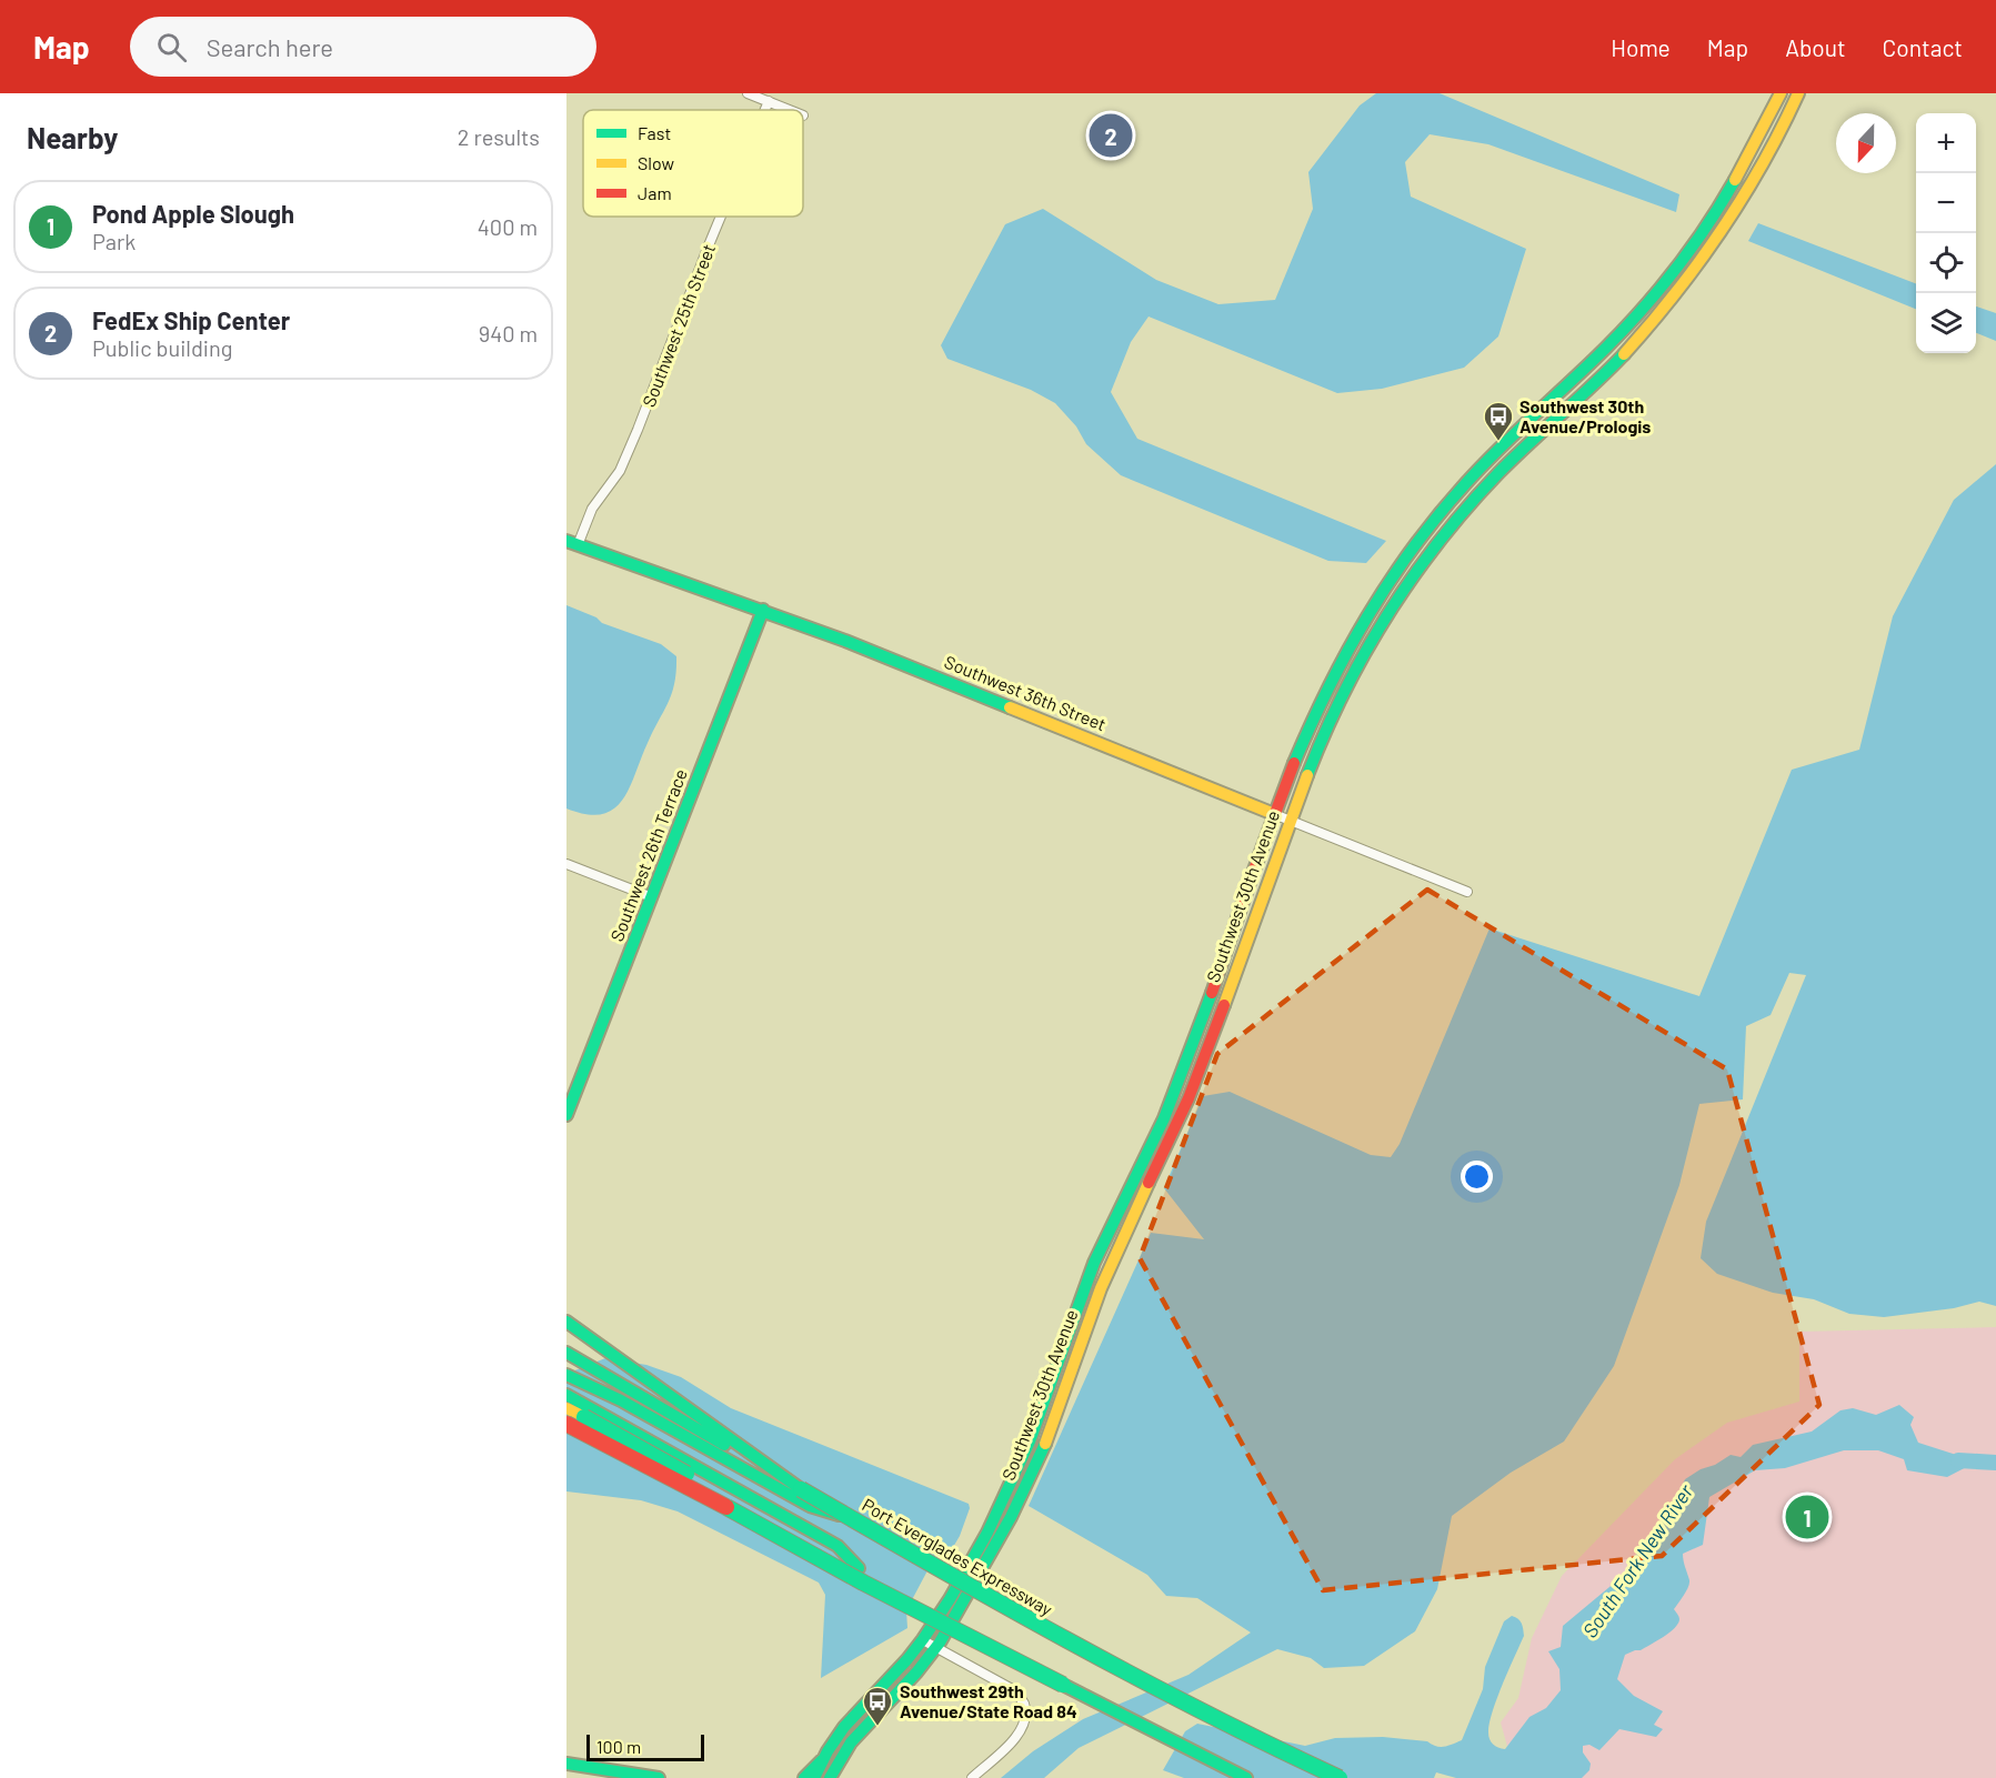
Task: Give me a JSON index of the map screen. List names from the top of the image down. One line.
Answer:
{"streets":{"main road":["Southwest 36th Street","Southwest 26th Terrace","Southwest 30th Avenue","Port Everglades Expressway"],"street":["Southwest 25th Street"]},"crossings":[["Southwest 25th Street","Southwest 36th Street"],["Southwest 36th Street","Southwest 26th Terrace"],["Southwest 36th Street","Southwest 30th Avenue"]],"water":["South Fork New River"],"places":{"bus stop":["Southwest 30th Avenue/Prologis","Southwest 29th Avenue/State Road 84"]},"legend":["Fast","Slow","Jam"],"scale_bar":"100 m","north":"bottom","page":{"header":"Map","search":"Search here","nav":["Home","Map","About","Contact"],"heading":["Nearby","2 results"],"pins":["2","1"],"map_buttons":["+","−"],"list":[{"mark":"1","name":"Pond Apple Slough","note":"Park","value":"400 m"},{"mark":"2","name":"FedEx Ship Center","note":"Public building","value":"940 m"}],"scale":"100 m"}}
